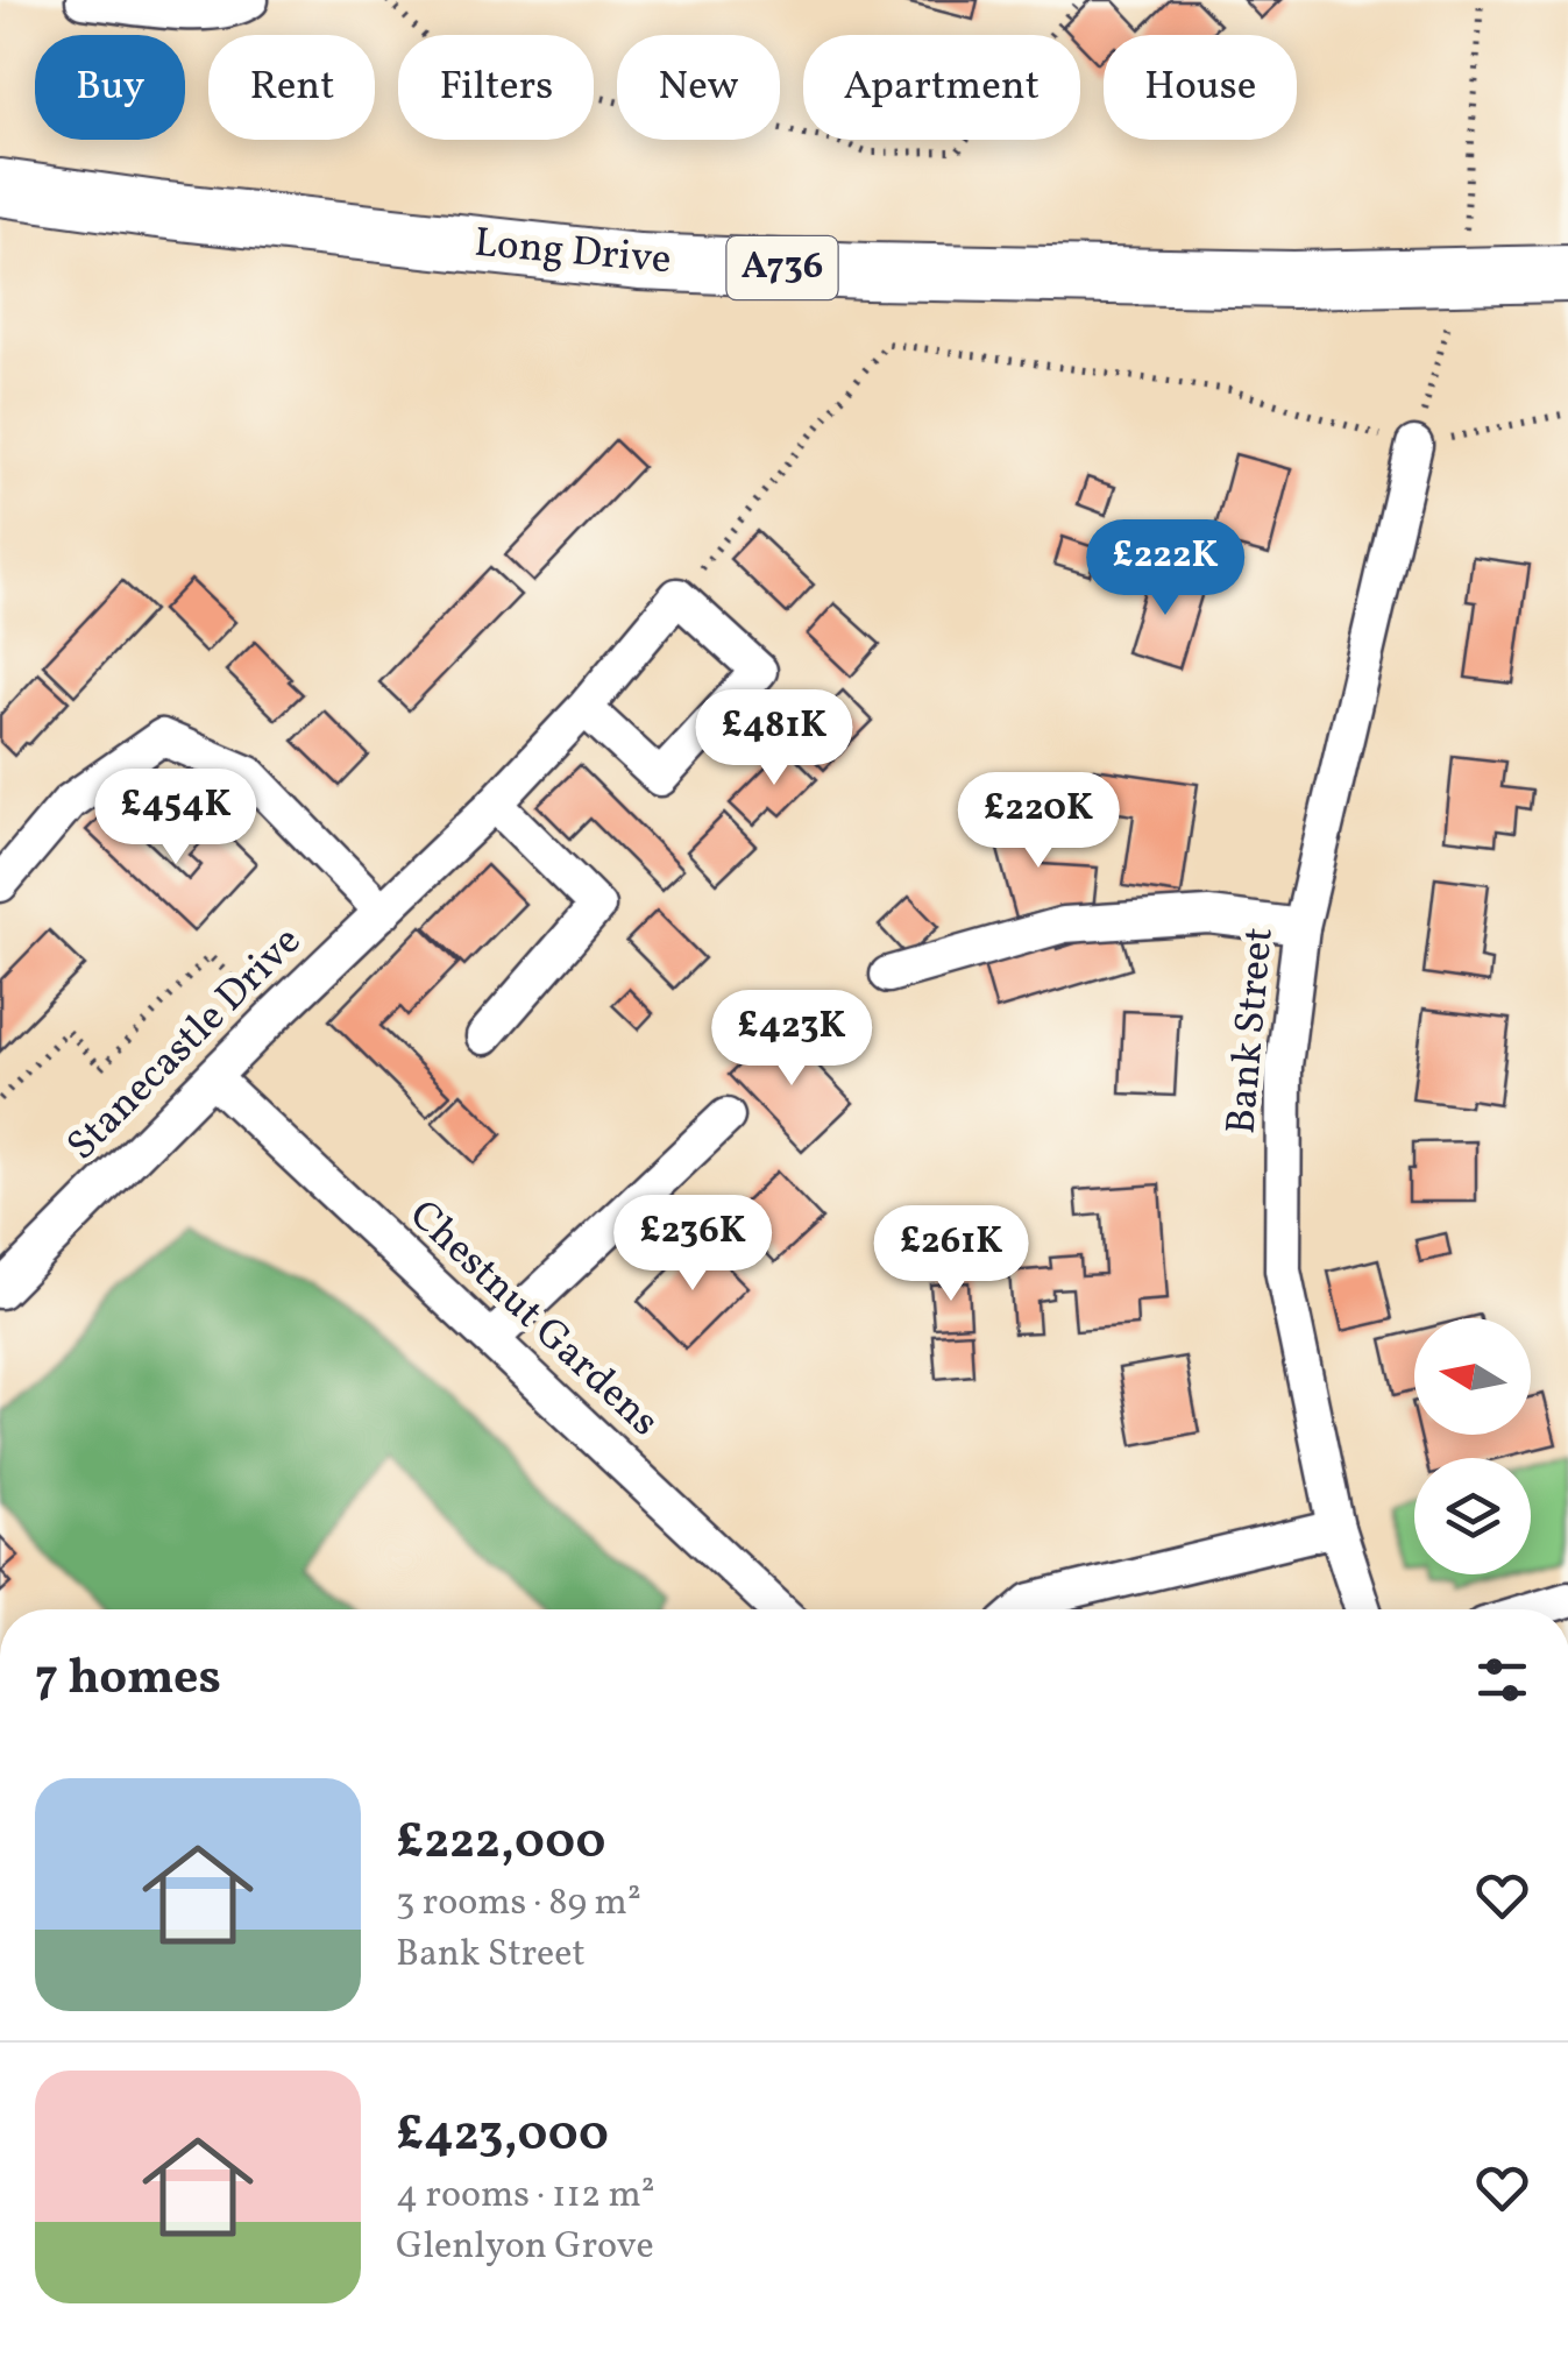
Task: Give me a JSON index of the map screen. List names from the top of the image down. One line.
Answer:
{"streets":{"main road":["Long Drive","A736"],"street":["Bank Street","Stanecastle Drive","Chestnut Gardens"]},"crossings":[["Stanecastle Drive","Chestnut Gardens"]],"north":"left","page":{"chip":["Buy","Rent","Filters","New","Apartment","House"],"price":["£222K","£481K","£454K","£220K","£423K","£236K","£261K"],"heading":"7 homes","list":[{"name":"£222,000","note":"3 rooms · 89 m² · Bank Street"},{"name":"£423,000","note":"4 rooms · 112 m² · Glenlyon Grove"}]}}
